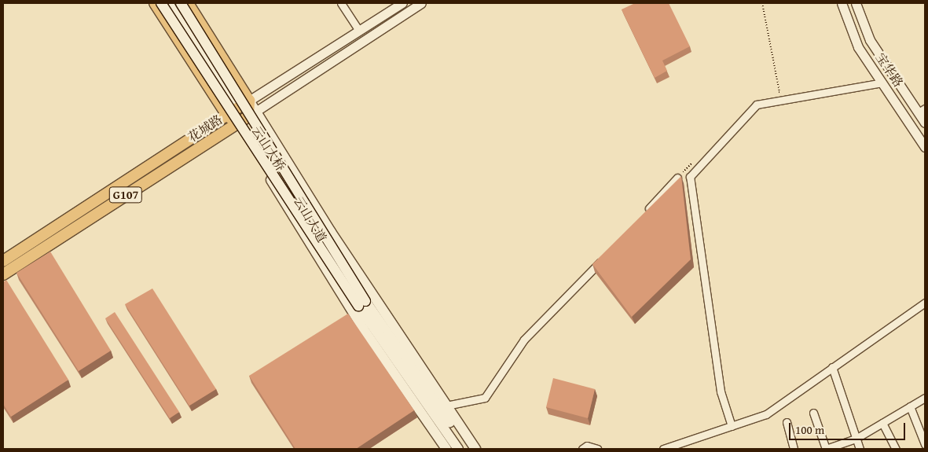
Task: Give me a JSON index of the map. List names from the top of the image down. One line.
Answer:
{"streets":{"highway":["花城路","G107","云山大道"],"main road":["云山大桥"],"street":["宝华路"]},"crossings":[["花城路","云山大道"]],"scale_bar":"100 m"}
